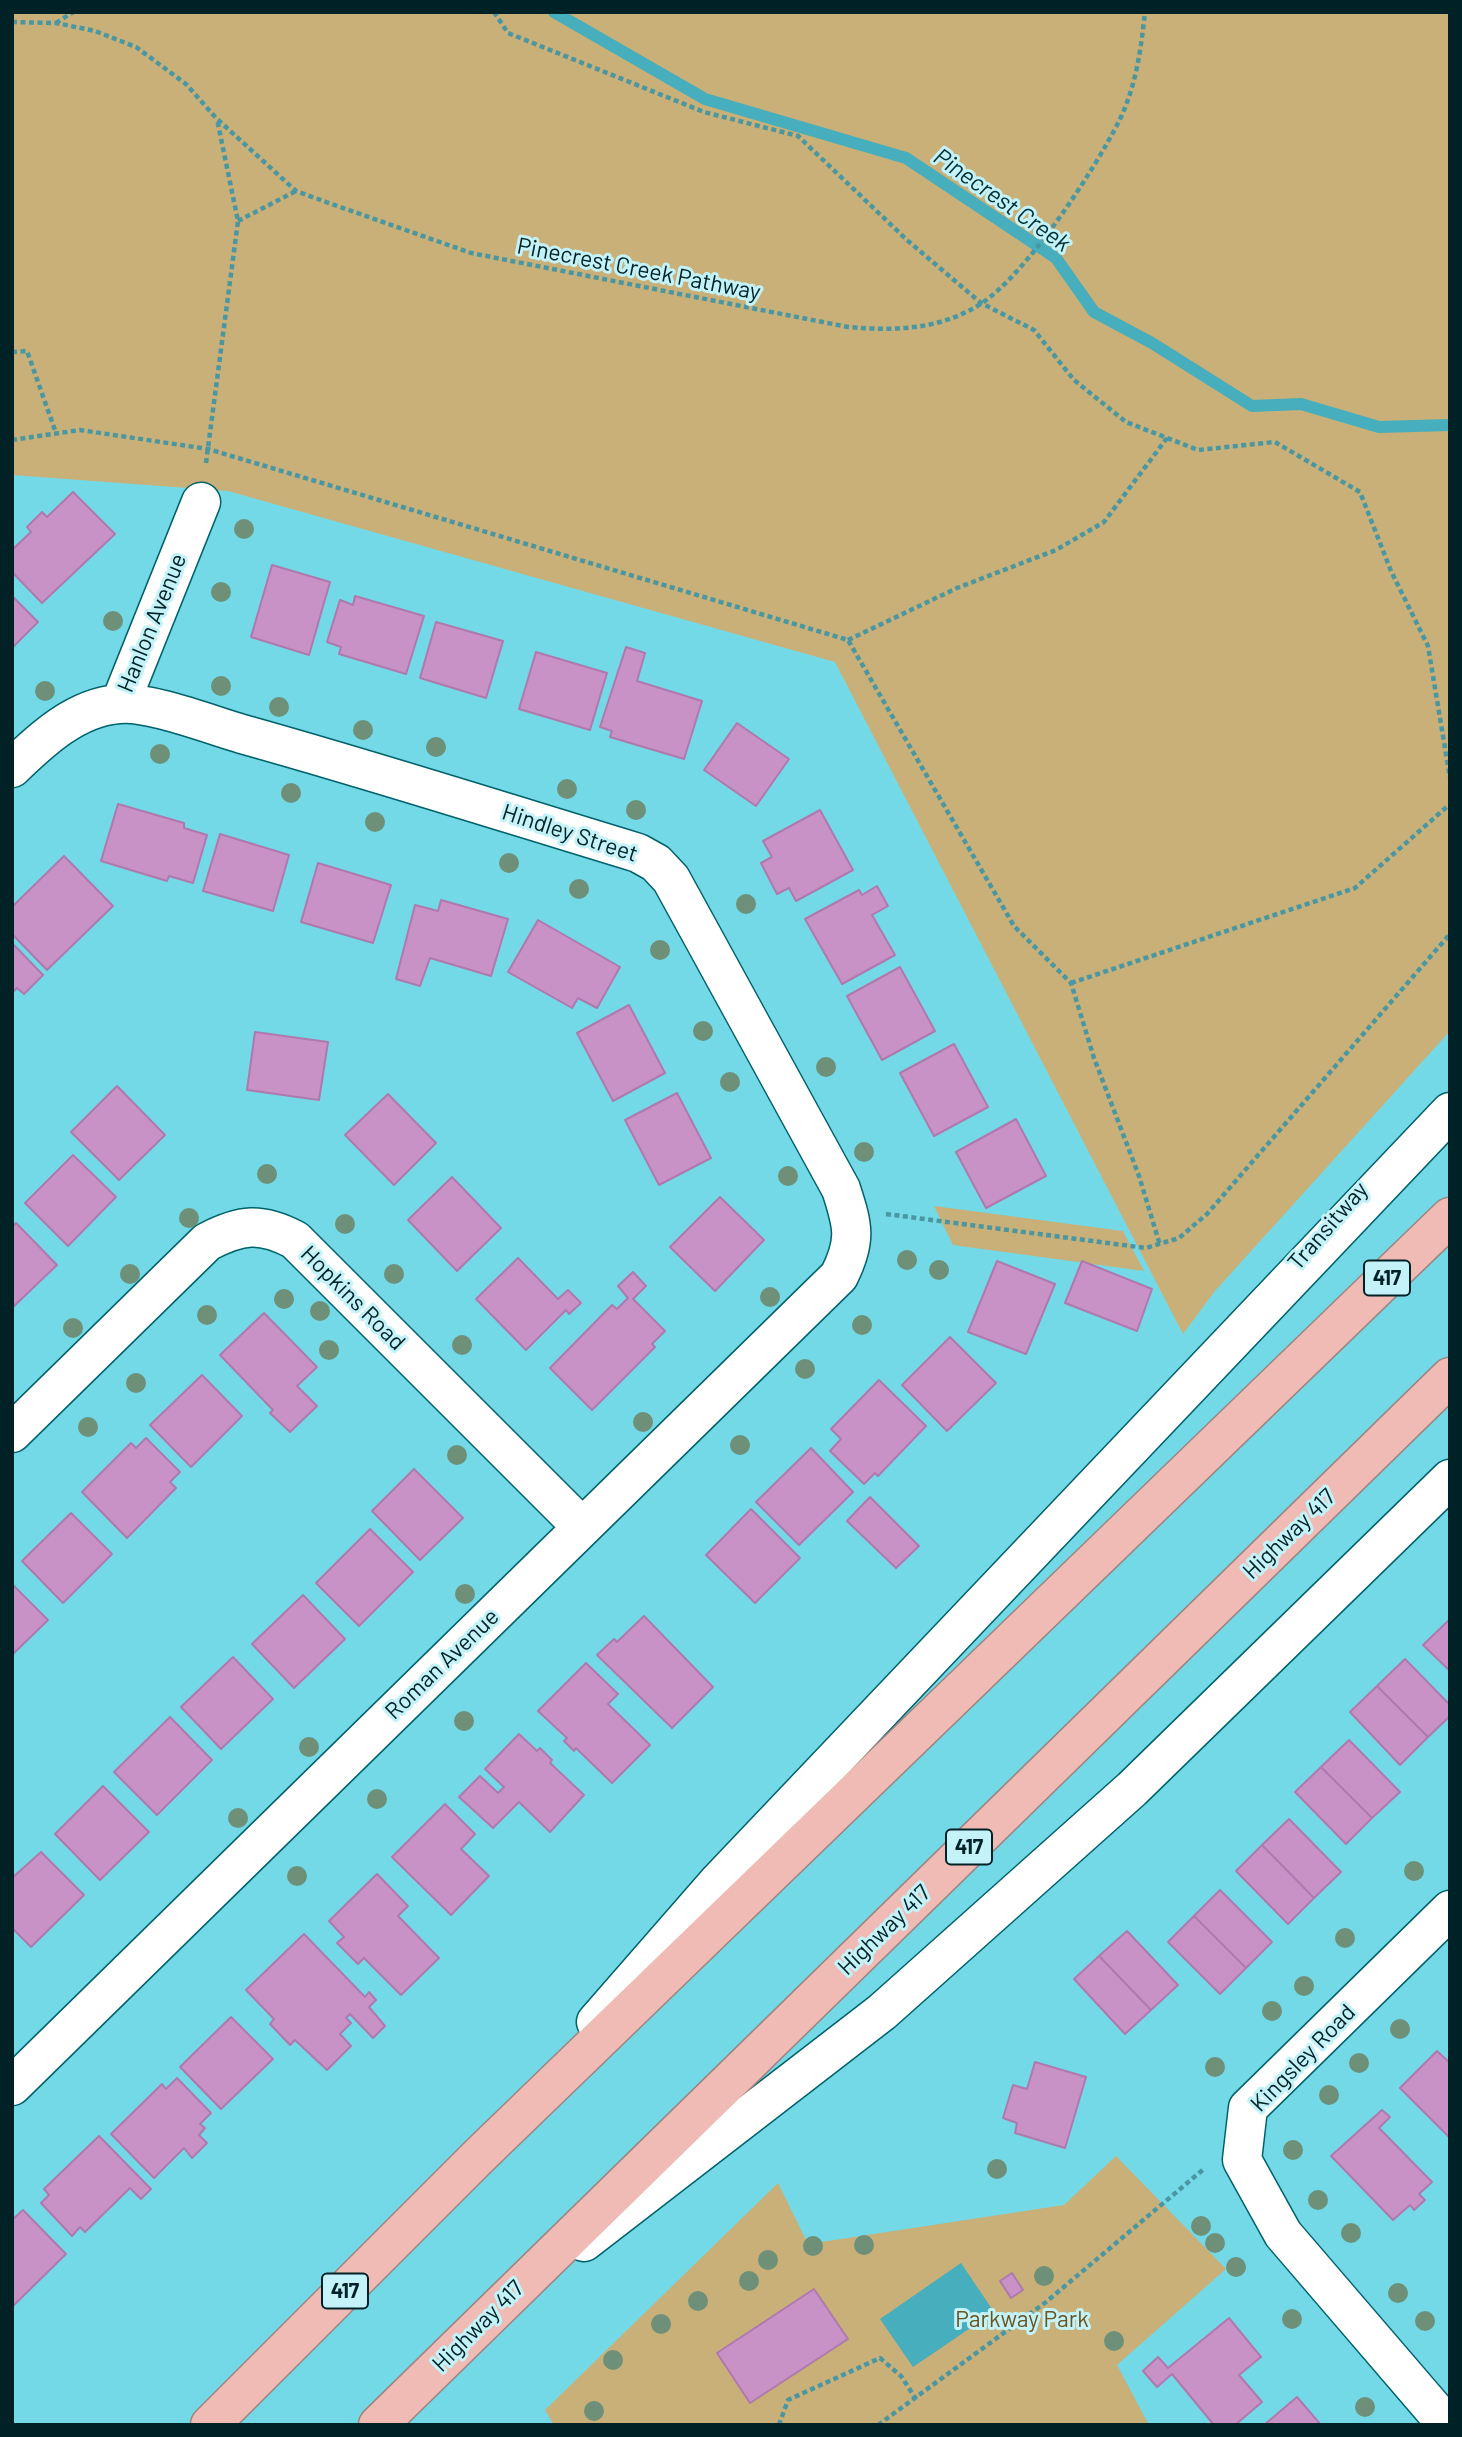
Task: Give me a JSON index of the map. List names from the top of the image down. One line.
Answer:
{"streets":{"highway":["417","Highway 417"],"street":["Hanlon Avenue","Hindley Street","Transitway","Hopkins Road","Roman Avenue","Kingsley Road"],"path":["Pinecrest Creek Pathway"]},"crossings":[["Hanlon Avenue","Hindley Street"],["Hindley Street","Roman Avenue"],["Hopkins Road","Roman Avenue"]],"water":["Pinecrest Creek"],"parks":["Parkway Park"]}
